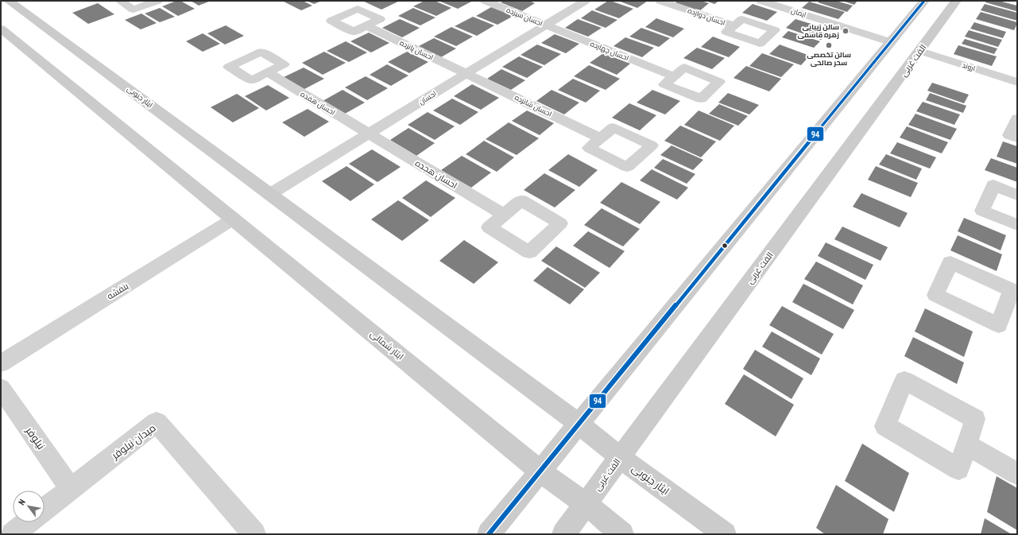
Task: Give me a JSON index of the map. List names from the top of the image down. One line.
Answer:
{"streets":{"main road":["الفت غربی","ایثار جنوبی","ایثار شمالی"],"street":["ایمان","احسان سیزده","احسان دوازده","احسان پانزده","احسان چهارده","اروند","احسان","احسان هفده","احسان شانزده","احسان هجده","بنفشه","نیلوفر","میدان نیلوفر"]},"crossings":[["احسان سیزده","احسان چهارده"],["احسان سیزده","احسان"],["احسان پانزده","احسان"],["احسان پانزده","احسان شانزده"],["احسان چهارده","احسان"],["الفت غربی","اروند"],["الفت غربی","ایثار جنوبی"],["ایثار جنوبی","احسان"],["احسان","احسان هفده"],["احسان","احسان شانزده"],["احسان","احسان هجده"],["احسان هفده","احسان هجده"],["بنفشه","ایثار شمالی"],["نیلوفر","میدان نیلوفر"]],"places":["سالن زیبایی زهره قاسمی","سالن تخصصی سحر صالحی"],"lines":["transit line 94"],"north":"top left"}
